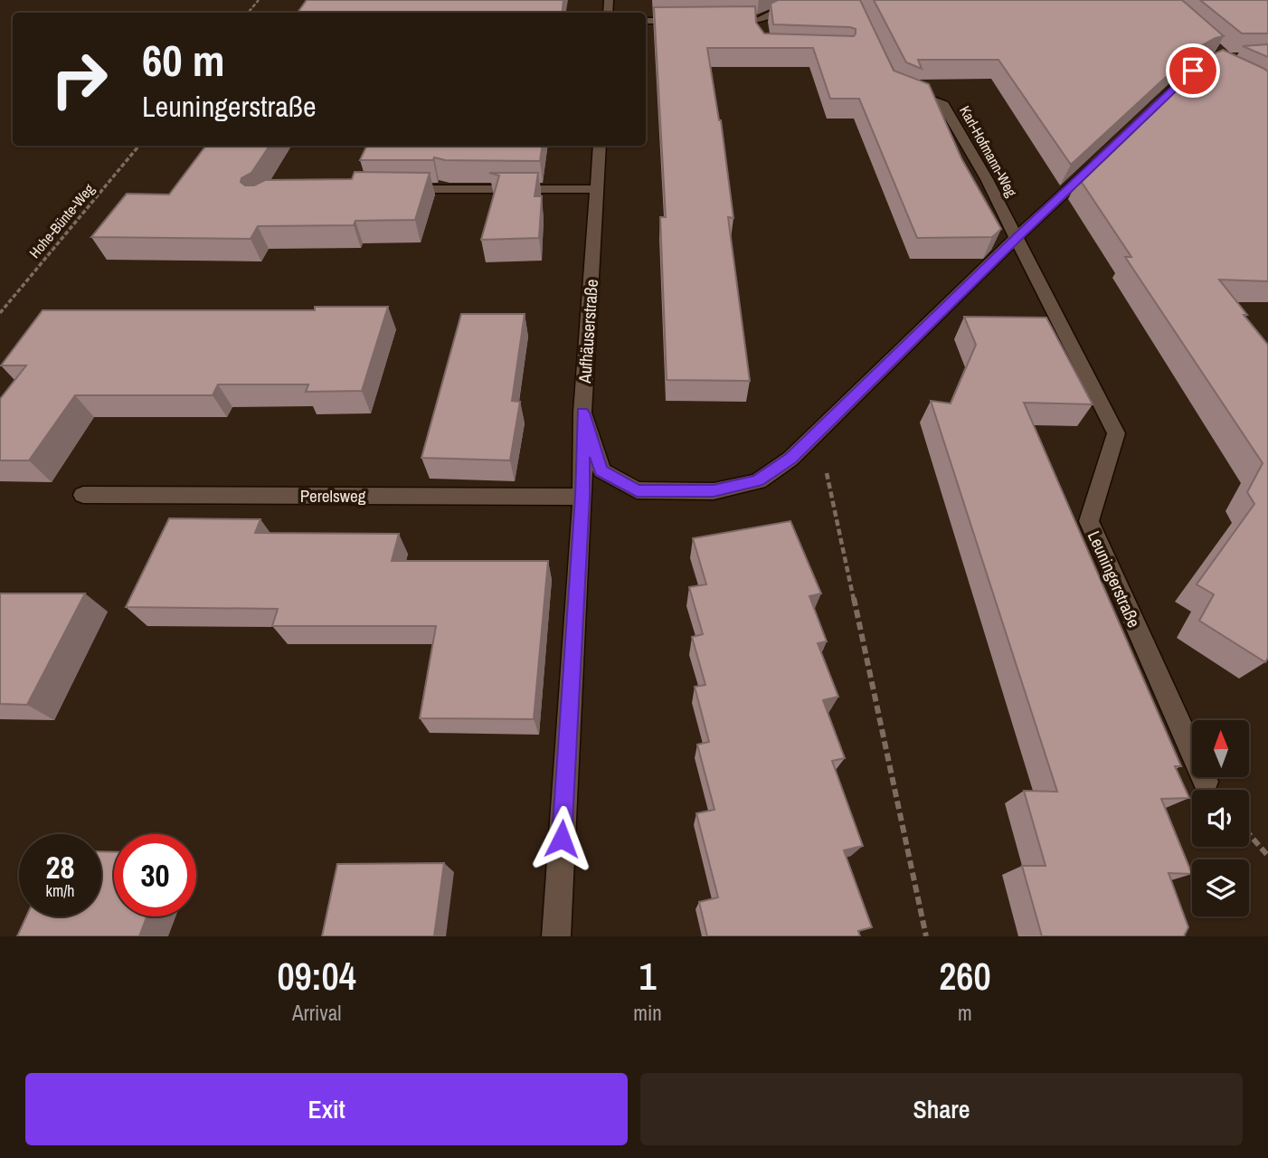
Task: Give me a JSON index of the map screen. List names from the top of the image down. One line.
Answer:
{"streets":{"street":["Karl-Hofmann-Weg","Aufhäuserstraße","Perelsweg","Leuningerstraße"],"path":["Hohe-Bünte-Weg"]},"crossings":[["Karl-Hofmann-Weg","Leuningerstraße"],["Aufhäuserstraße","Perelsweg"]],"north":"top","page":{"turn":["60 m","Leuningerstraße"],"speed":"28 km/h","limit":"30","eta":["09:04","Arrival","1","min","260","m"],"buttons":["Exit","Share"]}}
